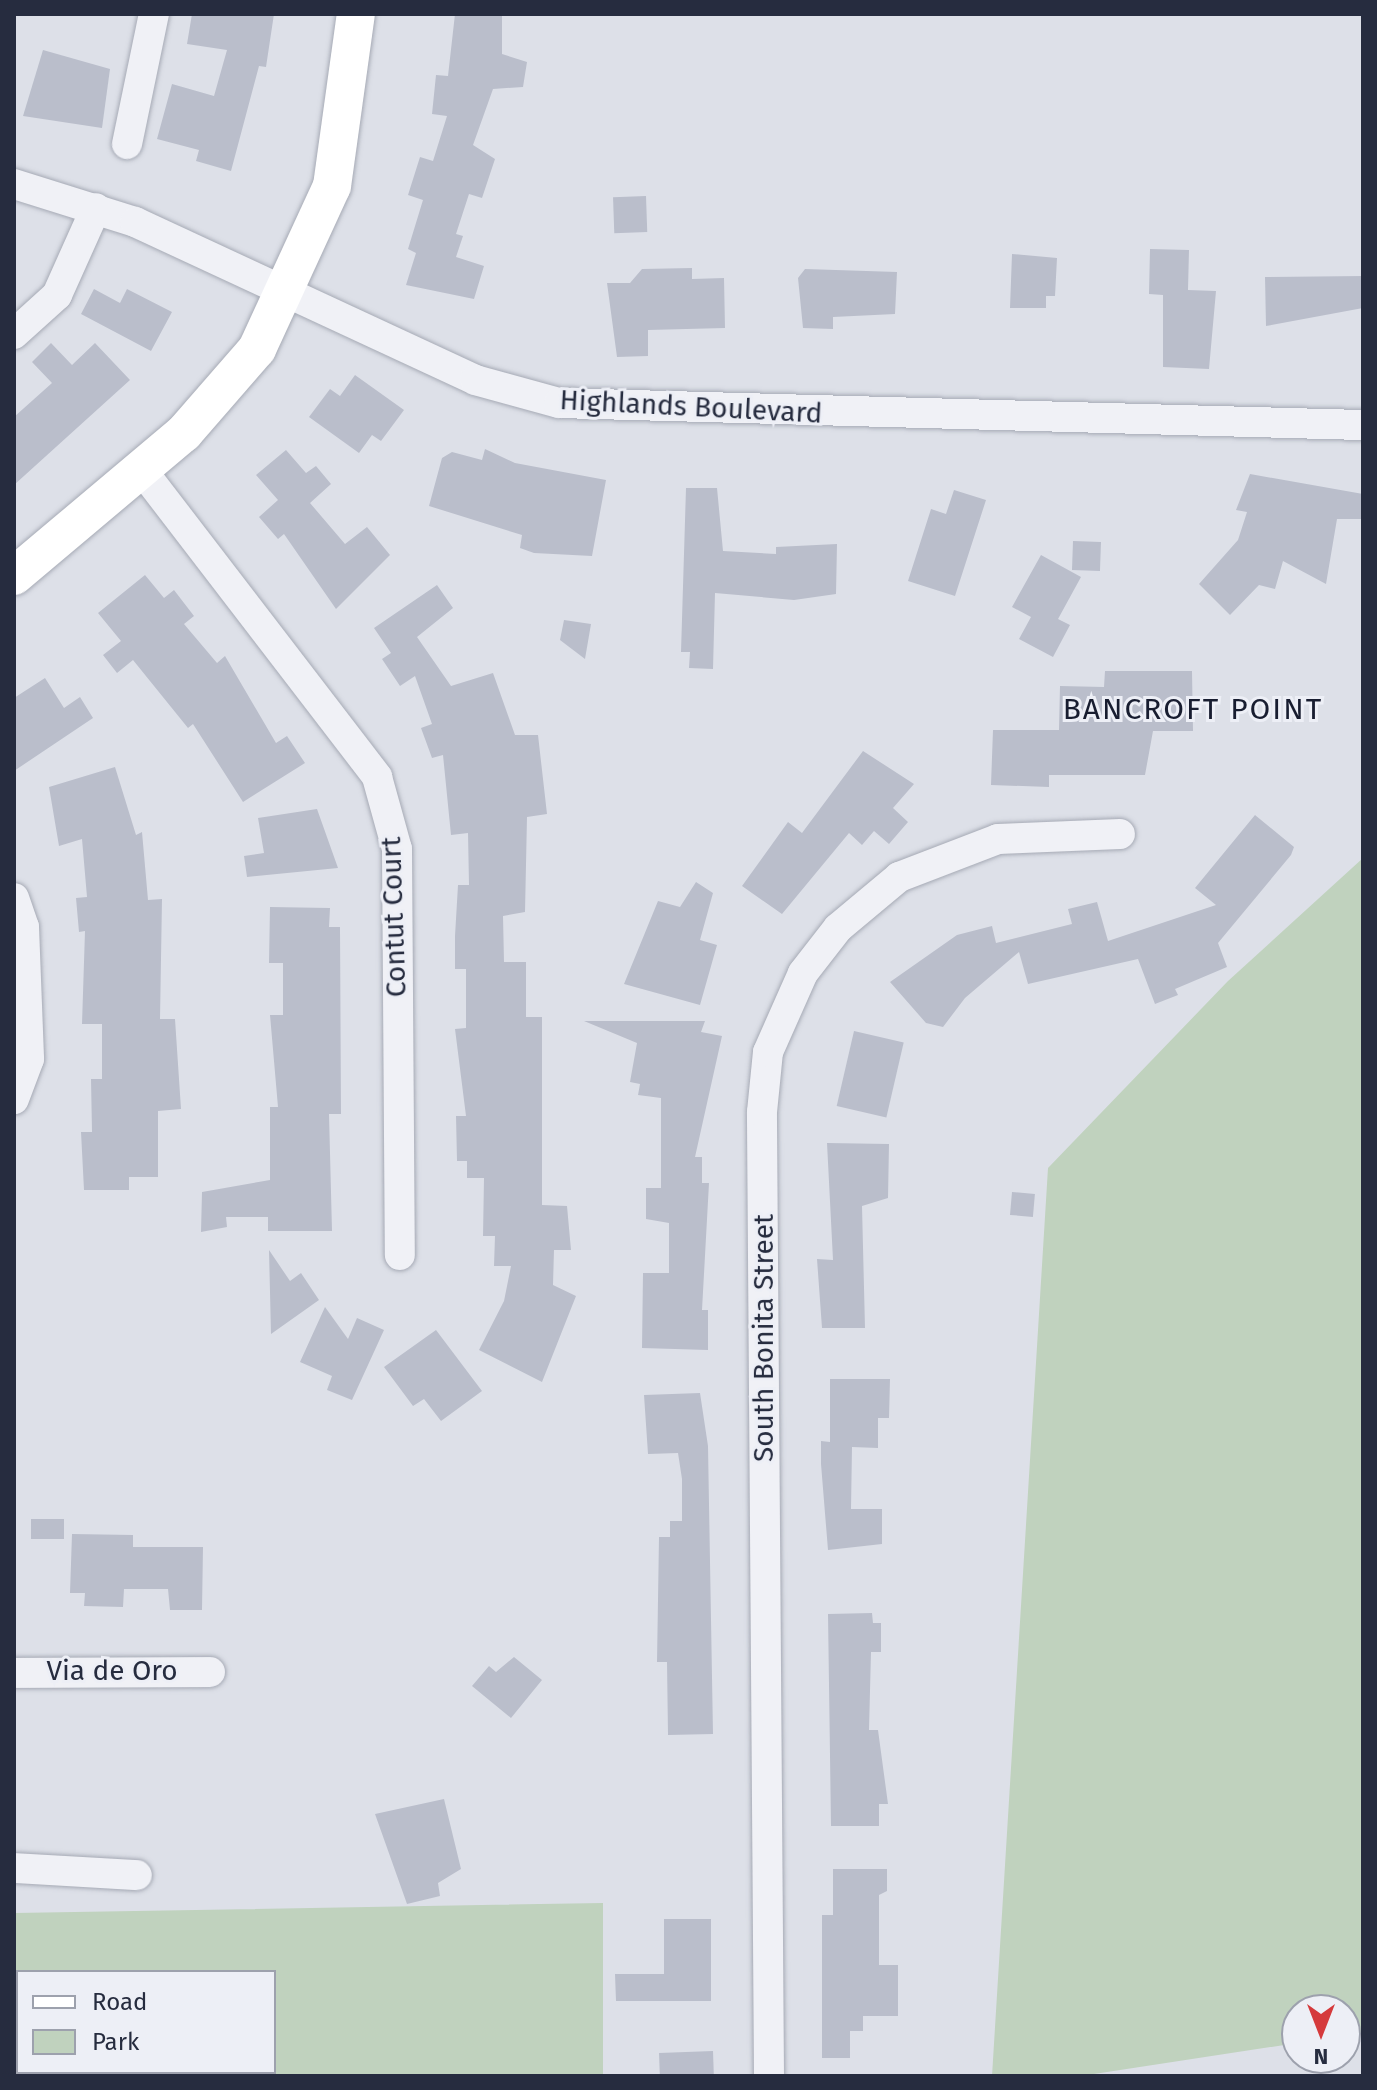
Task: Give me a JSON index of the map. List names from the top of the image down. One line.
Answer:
{"streets":{"street":["Highlands Boulevard","Contut Court","South Bonita Street","Via de Oro"]},"districts":["BANCROFT POINT"],"legend":["Road","Park"],"north":"bottom"}
